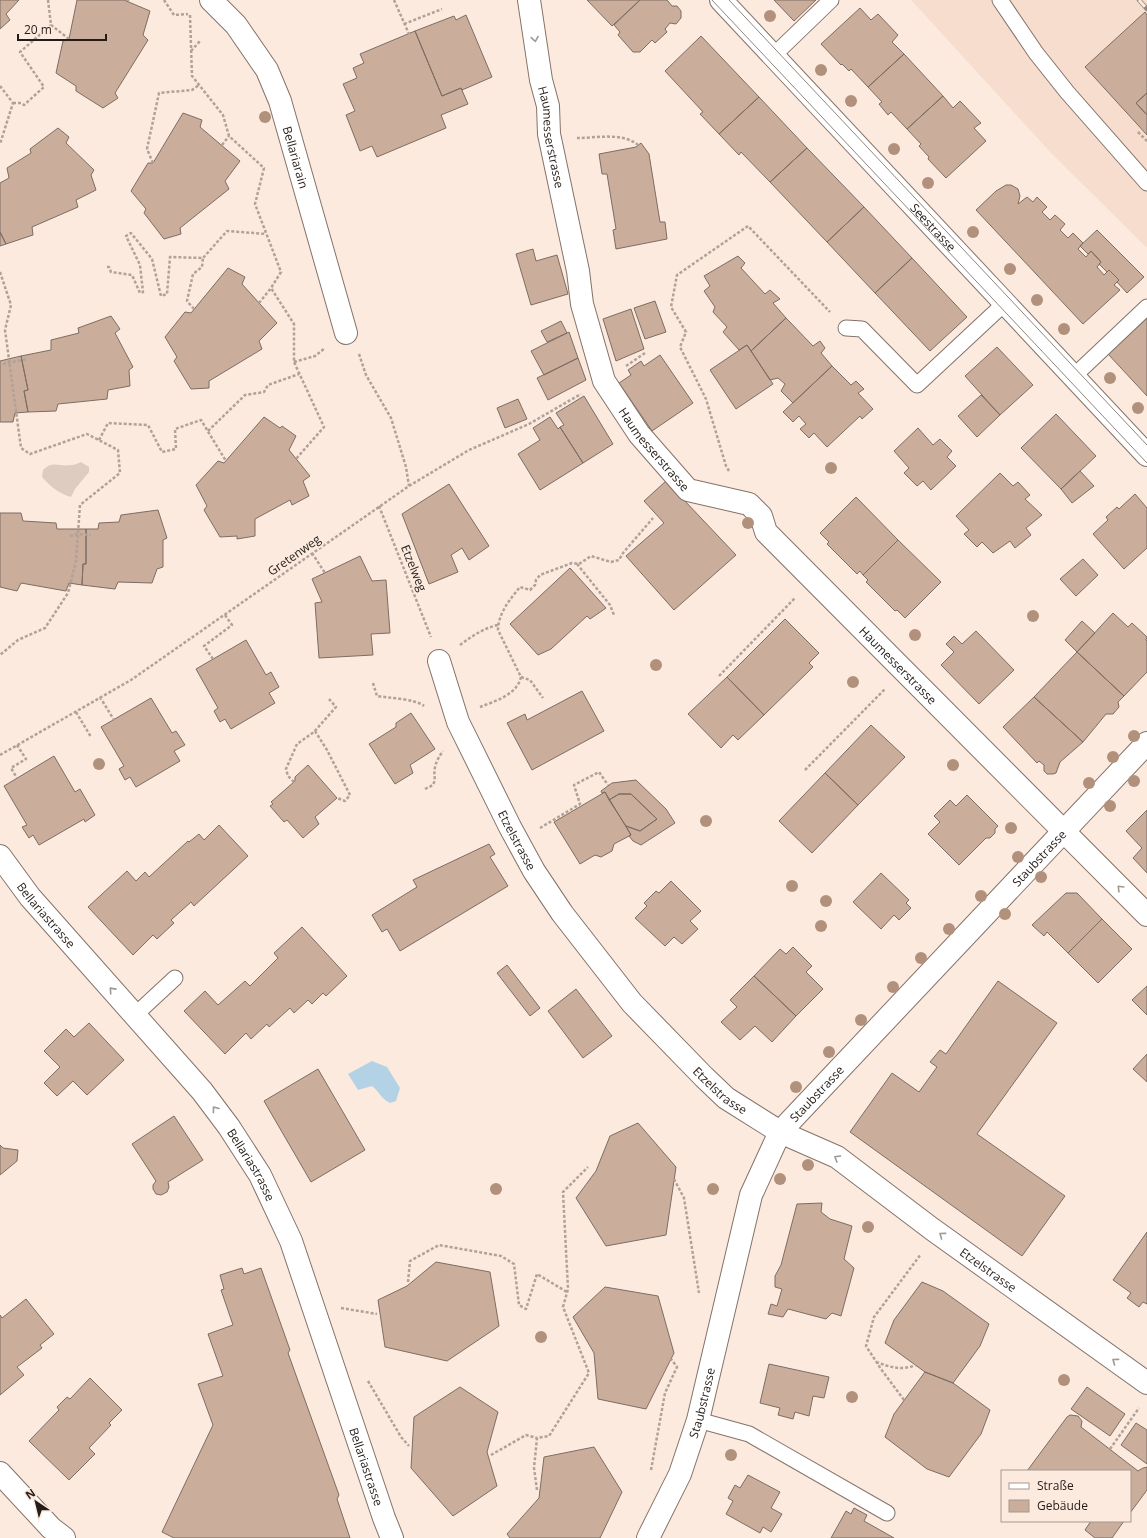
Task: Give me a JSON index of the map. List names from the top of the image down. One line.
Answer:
{"streets":{"street":["Haumesserstrasse","Bellariarain","Seestrasse","Etzelstrasse","Staubstrasse","Bellariastrasse"],"path":["Gretenweg","Etzelweg"]},"crossings":[["Haumesserstrasse","Gretenweg"],["Haumesserstrasse","Staubstrasse"],["Gretenweg","Etzelweg"],["Etzelstrasse","Staubstrasse"]],"one_way":["Etzelstrasse","Bellariastrasse"],"legend":["Straße","Gebäude"],"scale_bar":"20 m","north":"top left"}
